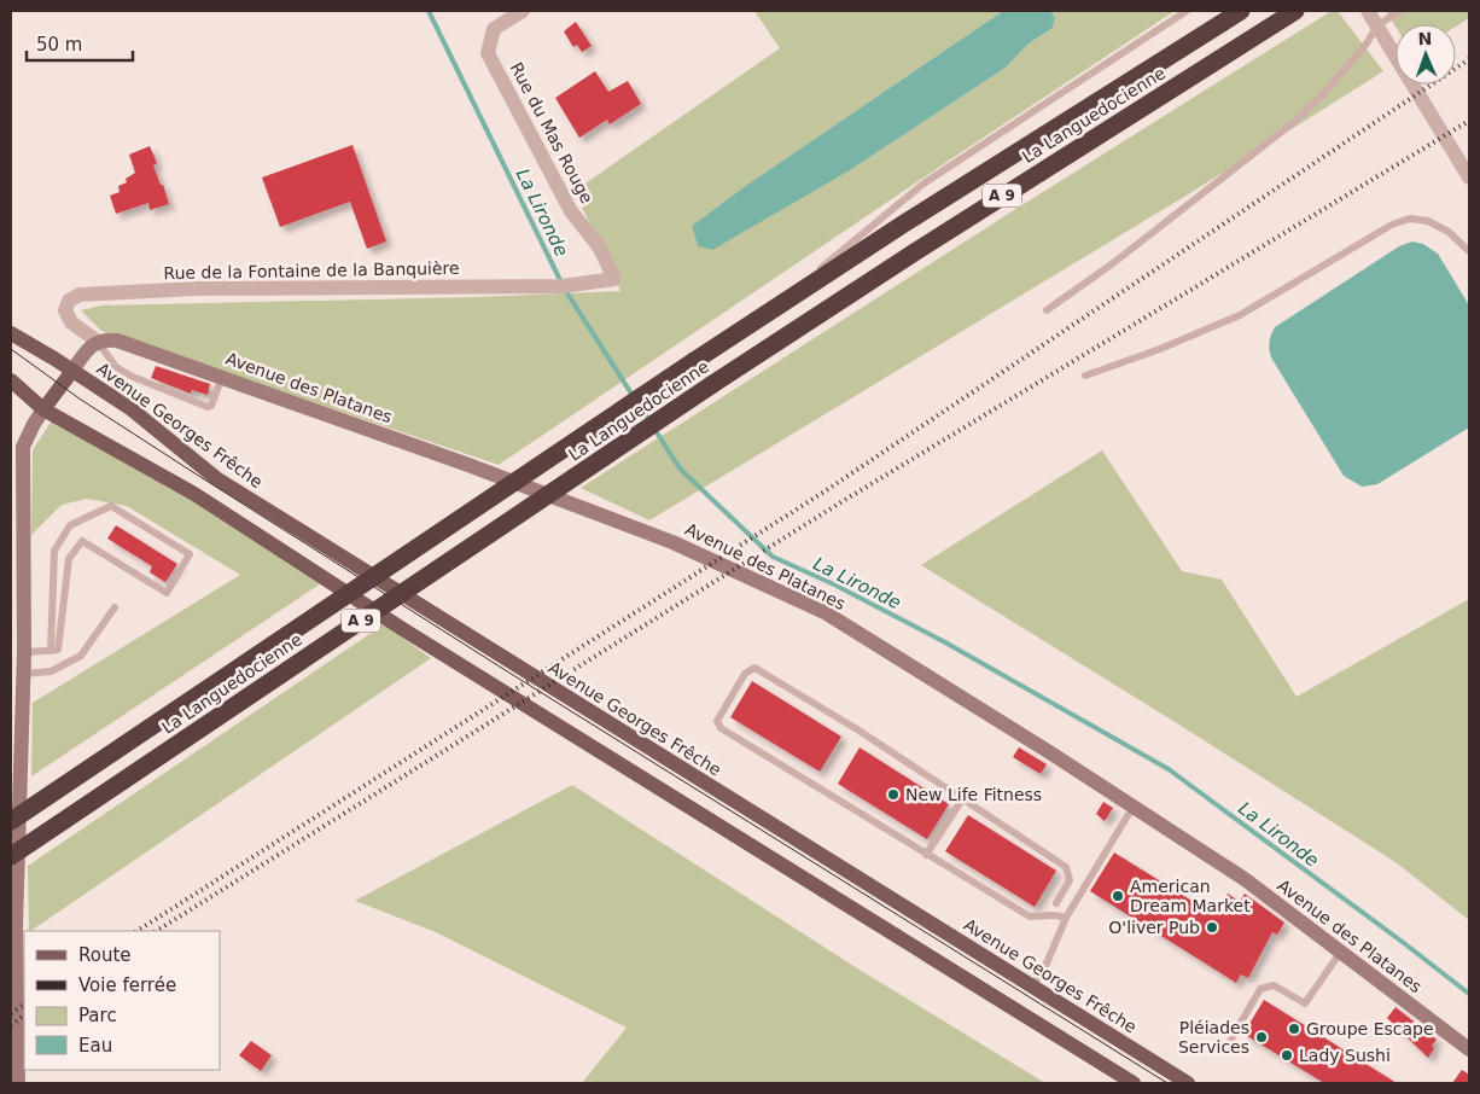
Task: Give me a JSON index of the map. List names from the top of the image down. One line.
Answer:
{"streets":{"highway":["La Languedocienne","A 9"],"main road":["Avenue Georges Frêche"],"street":["Rue du Mas Rouge","Rue de la Fontaine de la Banquière","Avenue des Platanes"]},"crossings":[["Rue du Mas Rouge","Rue de la Fontaine de la Banquière"],["Rue de la Fontaine de la Banquière","Avenue des Platanes"]],"water":["La Lironde"],"places":["New Life Fitness","American Dream Market","O'liver Pub","Groupe Escape","Pléiades Services","Lady Sushi"],"legend":["Route","Voie ferrée","Parc","Eau"],"scale_bar":"50 m","north":"top"}
